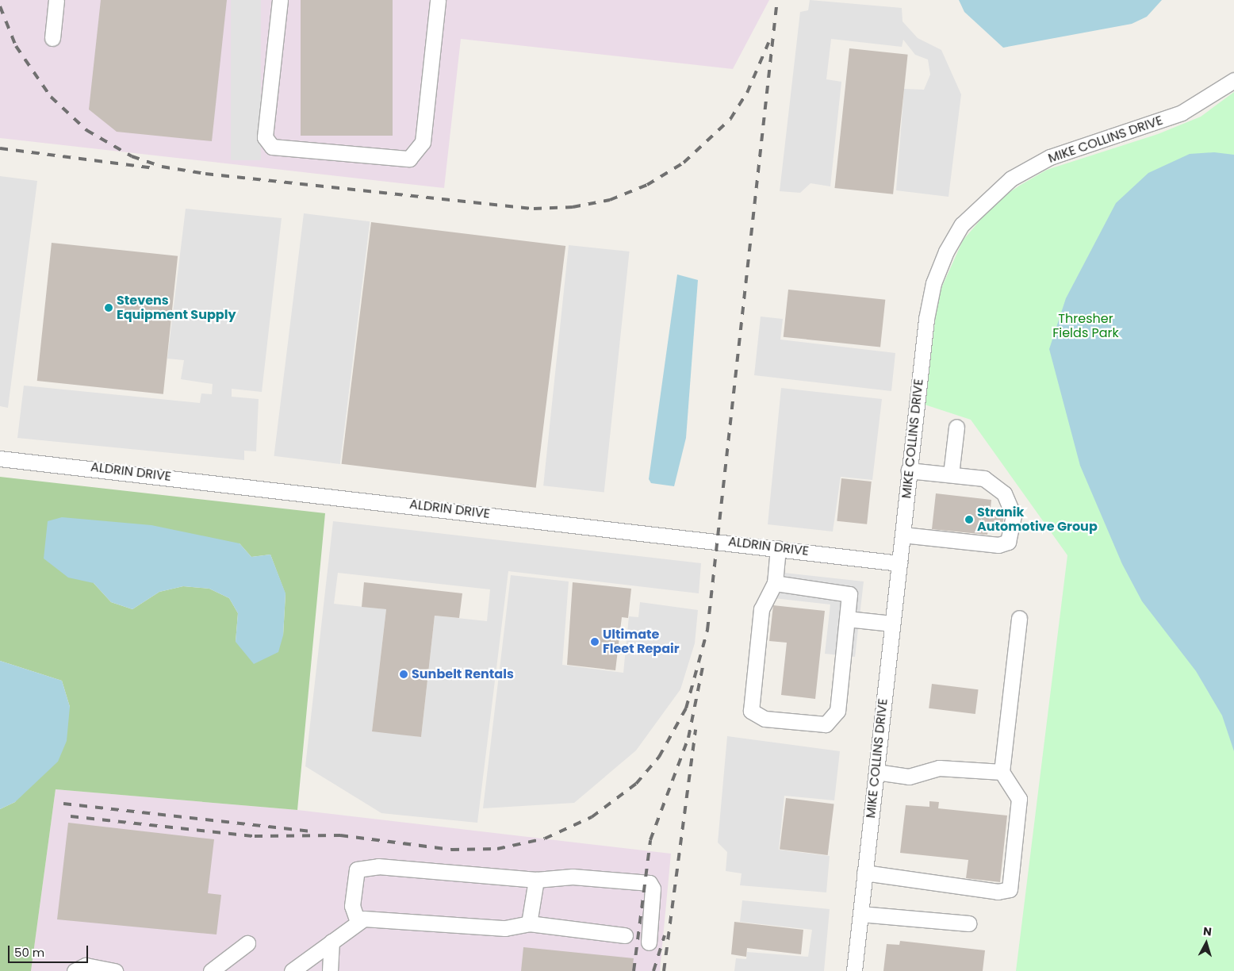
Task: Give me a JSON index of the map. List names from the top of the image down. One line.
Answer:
{"streets":{"street":["MIKE COLLINS DRIVE","ALDRIN DRIVE"]},"crossings":[["MIKE COLLINS DRIVE","ALDRIN DRIVE"]],"parks":["Thresher Fields Park"],"places":["Stevens Equipment Supply","Stranik Automotive Group","Ultimate Fleet Repair","Sunbelt Rentals"],"scale_bar":"50 m","north":"top"}
